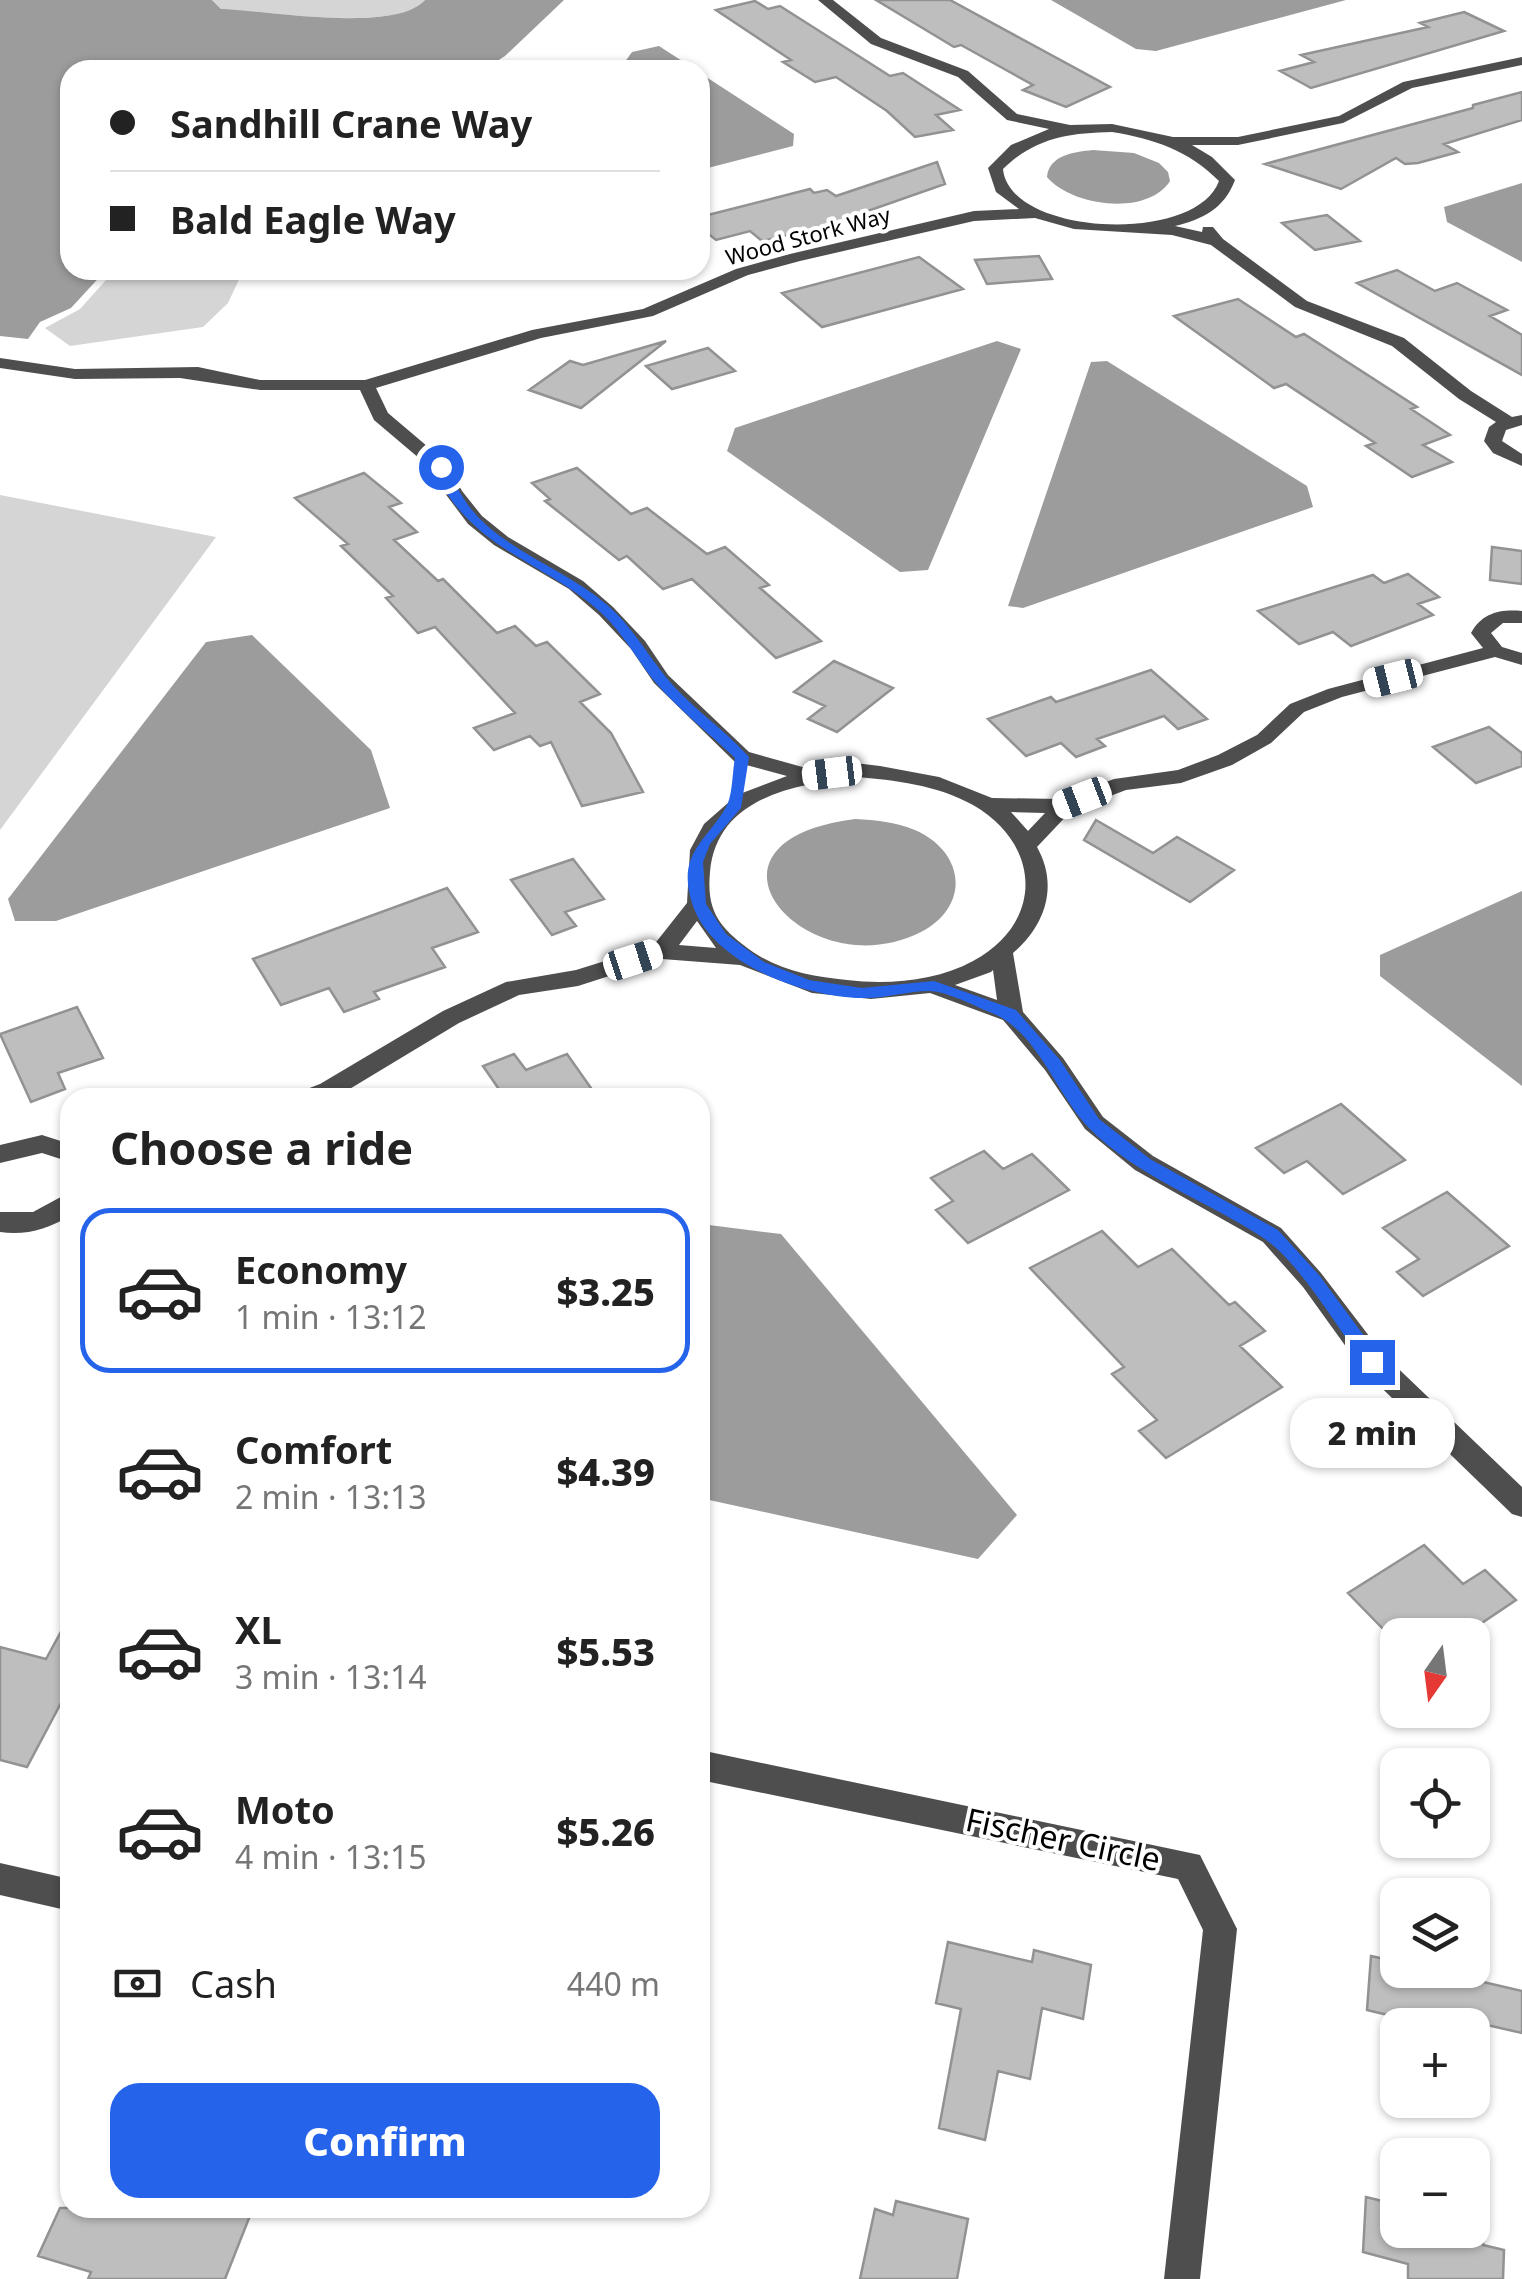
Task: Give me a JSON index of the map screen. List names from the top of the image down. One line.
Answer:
{"streets":{"street":["Wood Stork Way","Fischer Circle"]},"north":"bottom","page":{"banner":["Sandhill Crane Way","Bald Eagle Way"],"heading":"Choose a ride","list":[{"name":"Economy","note":"1 min · 13:12","value":"$3.25"},{"name":"Comfort","note":"2 min · 13:13","value":"$4.39"},{"name":"XL","note":"3 min · 13:14","value":"$5.53"},{"name":"Moto","note":"4 min · 13:15","value":"$5.26"}],"bubble":"2 min","map_buttons":["+","−"],"pay":["Cash","440 m"],"buttons":"Confirm"}}
